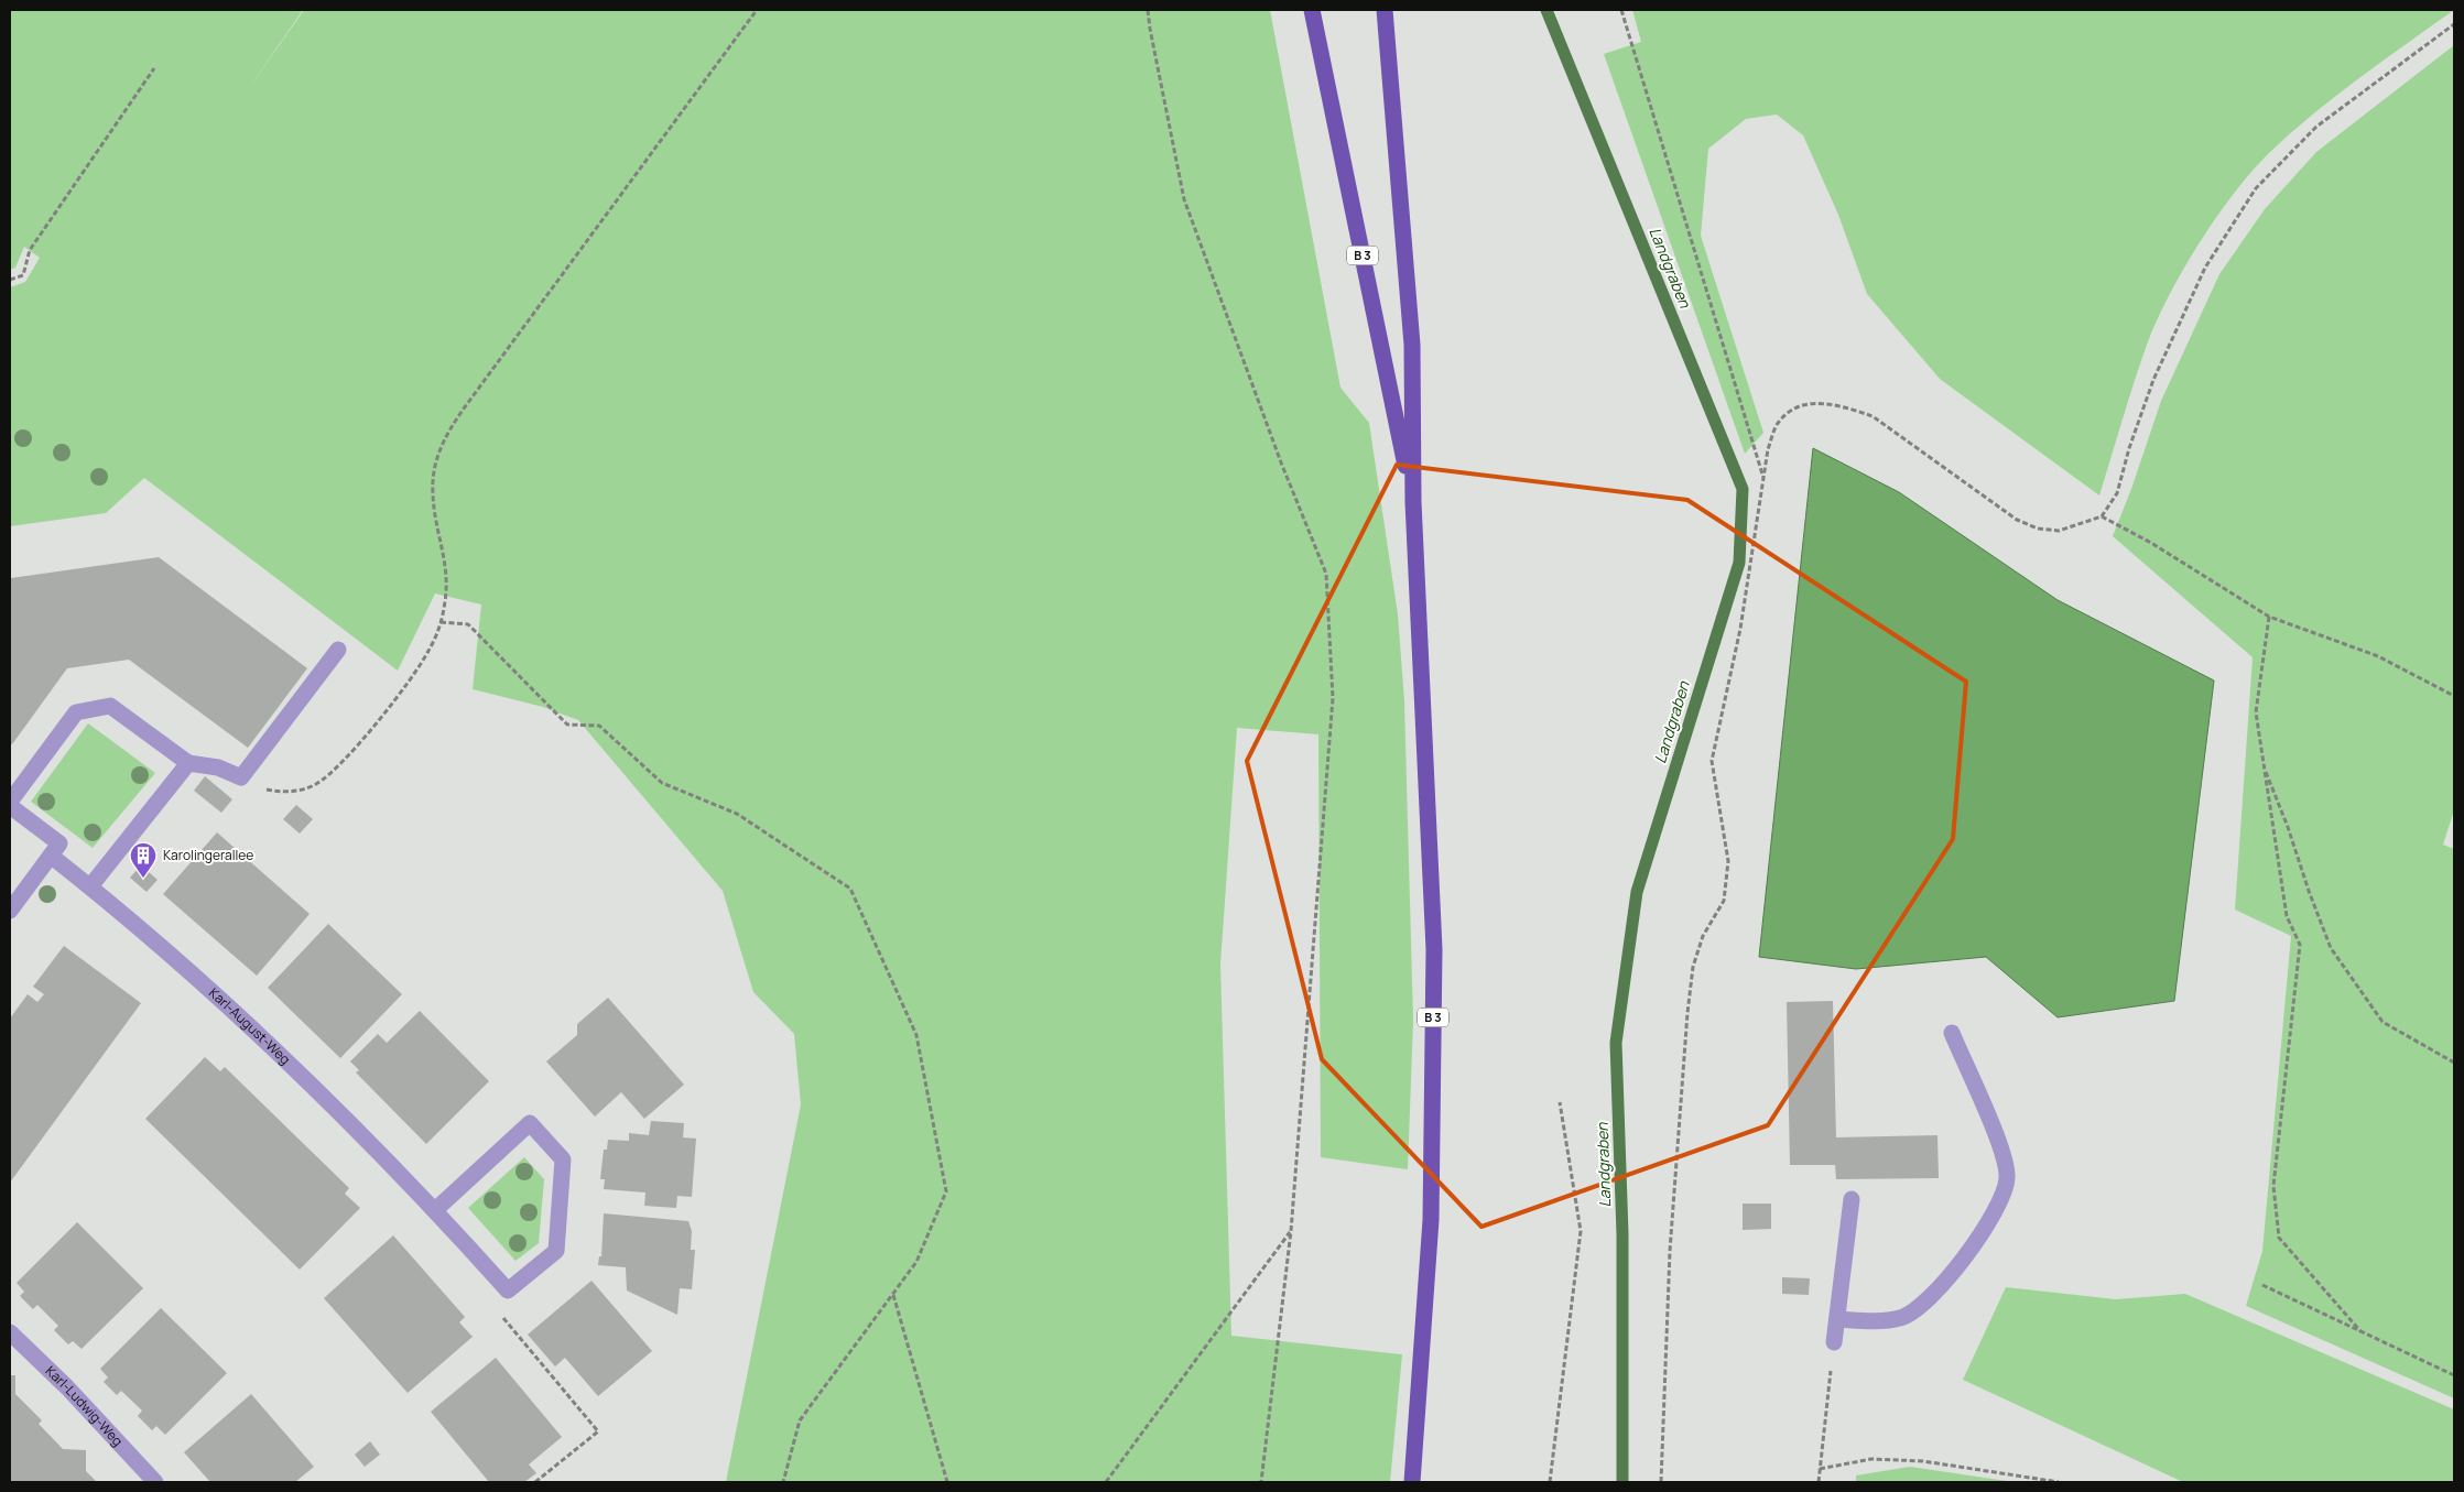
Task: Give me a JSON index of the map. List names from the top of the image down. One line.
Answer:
{"streets":{"main road":["B 3"],"street":["Karl-August-Weg","Karl-Ludwig-Weg"]},"water":["Landgraben"],"places":{"building":["Karolingerallee"]}}
